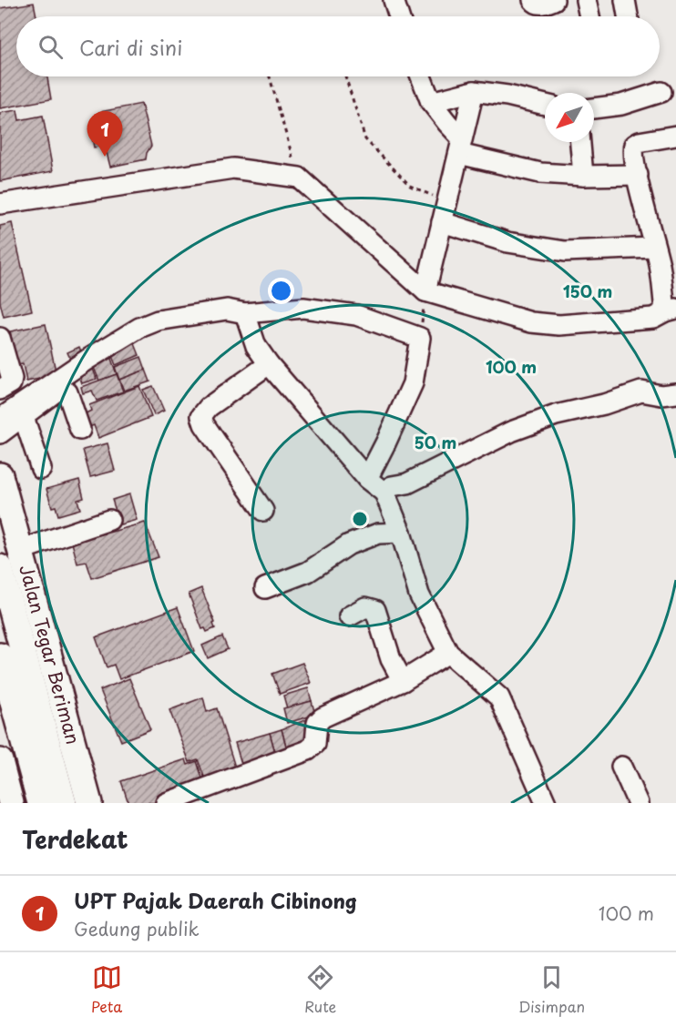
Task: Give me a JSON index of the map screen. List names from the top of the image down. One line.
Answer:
{"streets":{"main road":["Jalan Tegar Beriman"]},"north":"bottom left","page":{"search":"Cari di sini","pins":"1","heading":"Terdekat","list":[{"mark":"1","name":"UPT Pajak Daerah Cibinong","note":"Gedung publik","value":"100 m"}],"nav":["Peta","Rute","Disimpan"]},"rings":["150 m","100 m","50 m"]}
